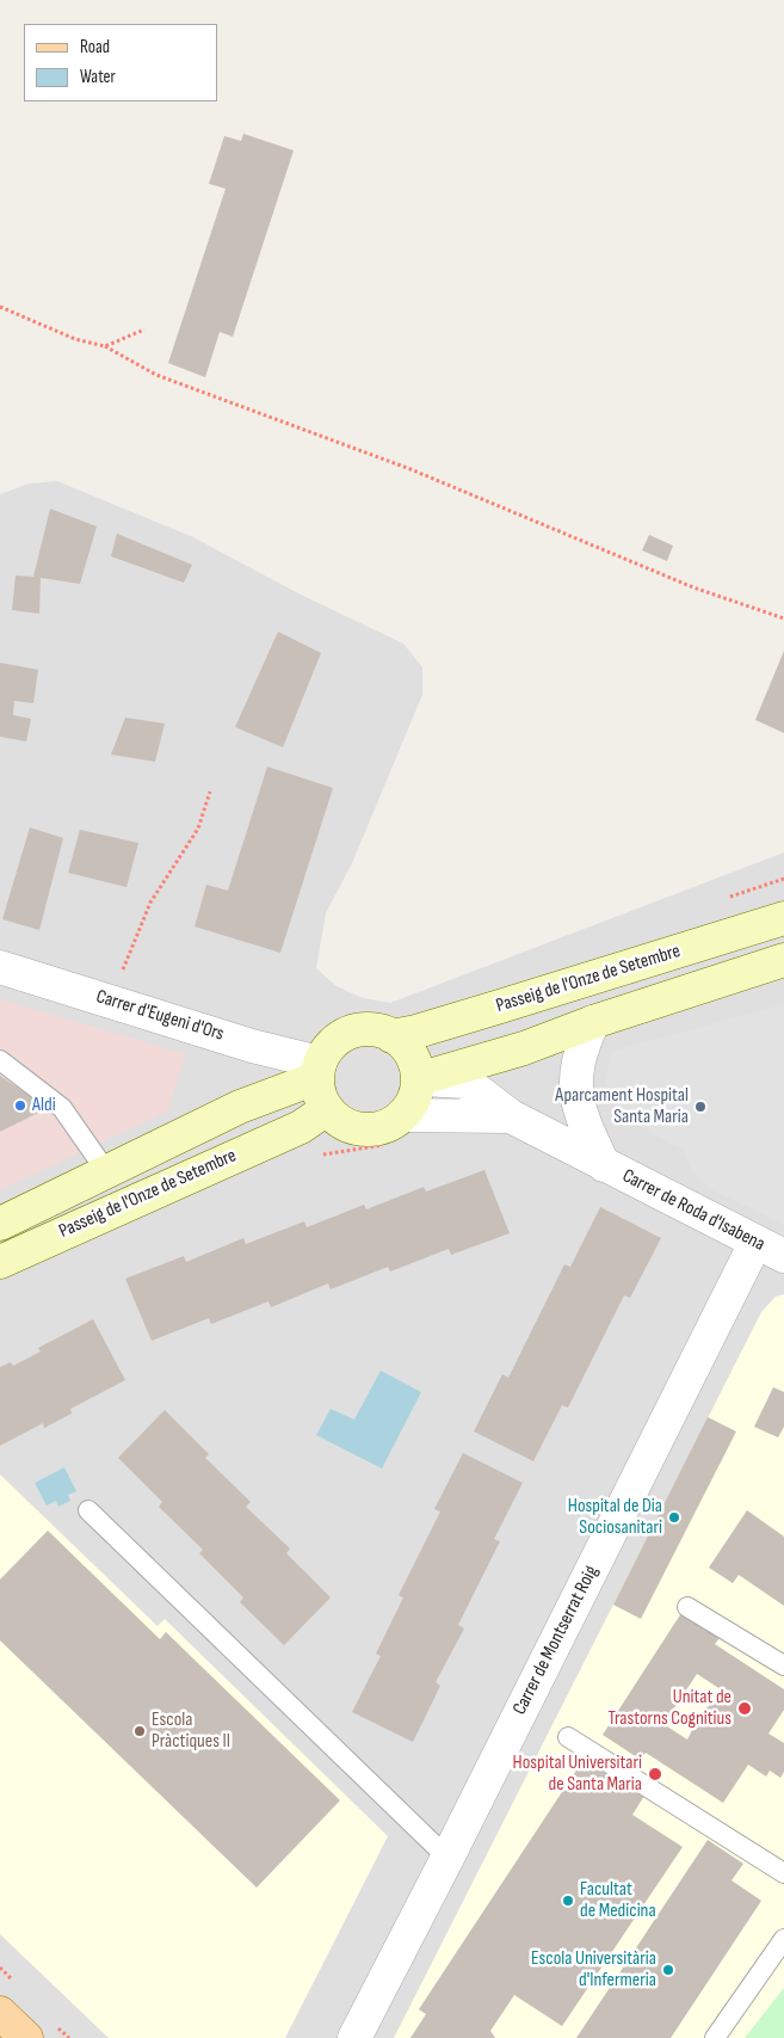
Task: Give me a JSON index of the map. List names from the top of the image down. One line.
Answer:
{"streets":{"street":["Passeig de l'Onze de Setembre","Carrer d'Eugeni d'Ors","Carrer de Roda d'Isabena","Carrer de Montserrat Roig"]},"crossings":[["Passeig de l'Onze de Setembre","Carrer d'Eugeni d'Ors"],["Passeig de l'Onze de Setembre","Carrer de Roda d'Isabena"],["Carrer d'Eugeni d'Ors","Carrer de Roda d'Isabena"],["Carrer de Roda d'Isabena","Carrer de Montserrat Roig"]],"places":["Aldi","Aparcament Hospital Santa Maria","Hospital de Dia Sociosanitari","Unitat de Trastorns Cognitius","Escola Pràctiques II","Hospital Universitari de Santa Maria","Facultat de Medicina","Escola Universitària d'Infermeria"],"legend":["Road","Water"]}
